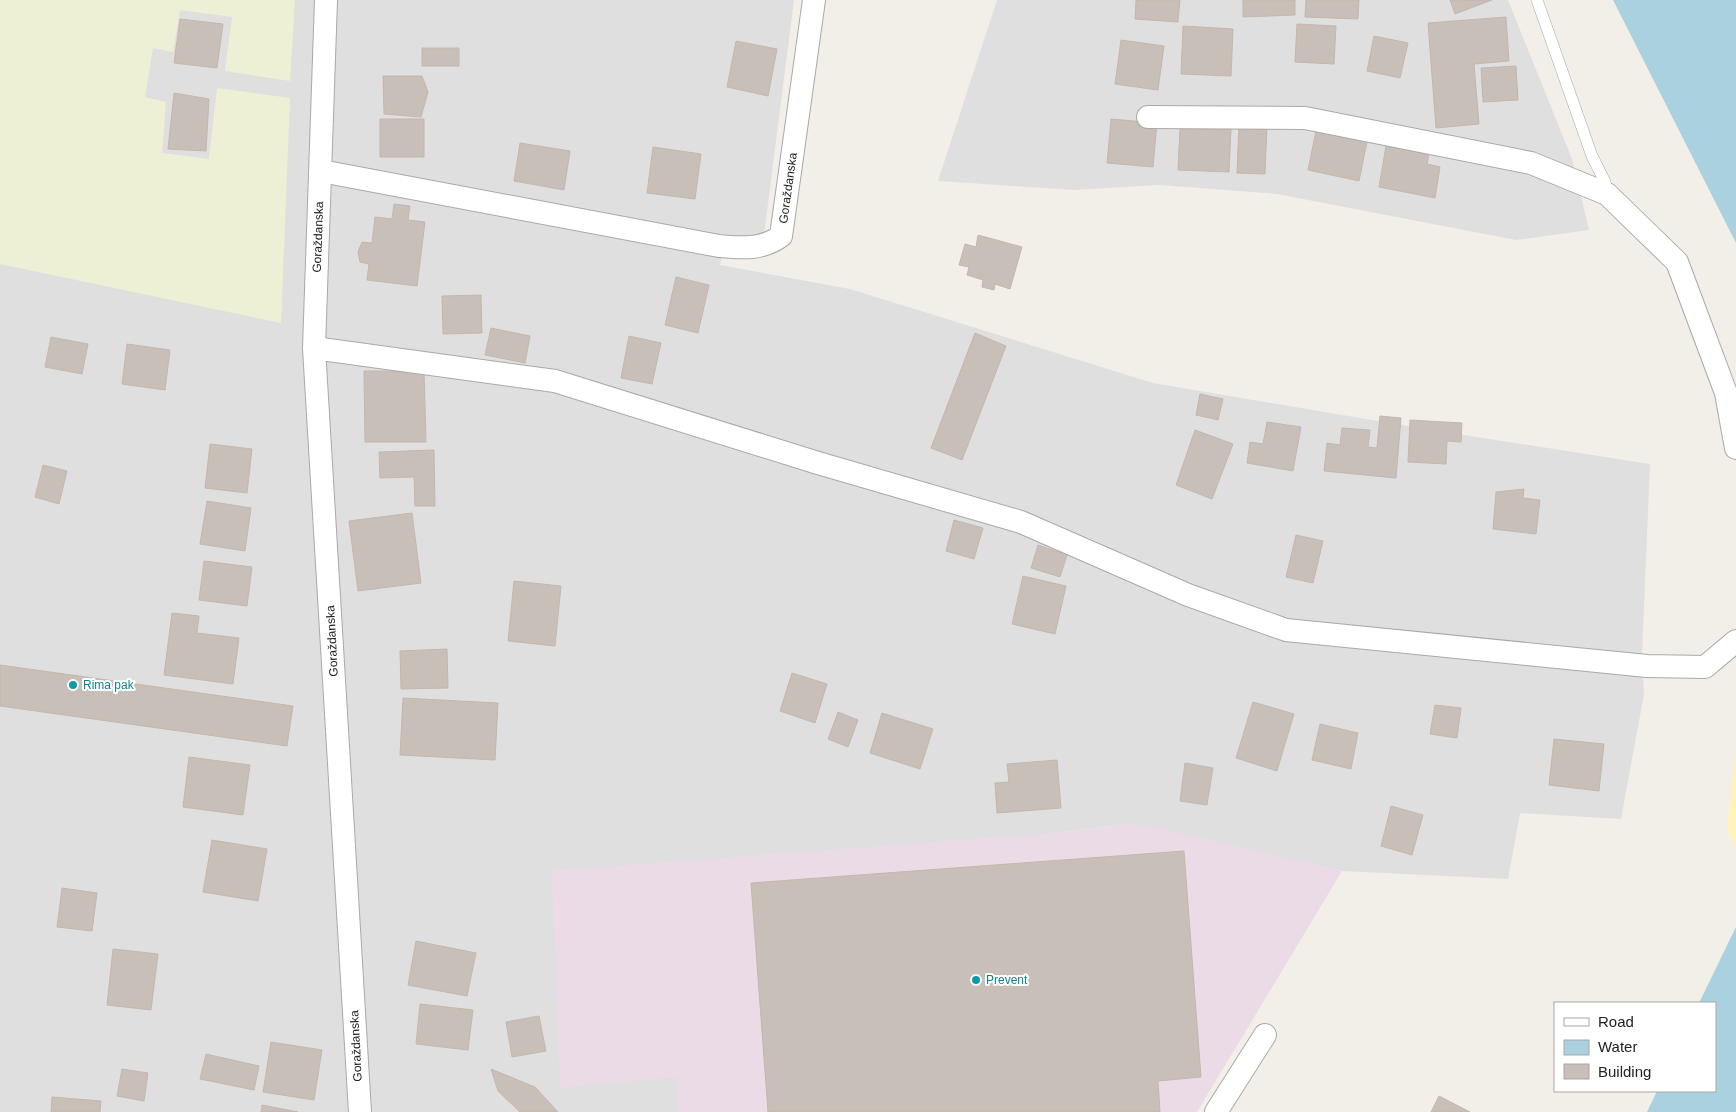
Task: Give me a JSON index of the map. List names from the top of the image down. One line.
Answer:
{"streets":{"street":["Goraždanska"]},"places":["Rima pak","Prevent"],"legend":["Road","Water","Building"]}
